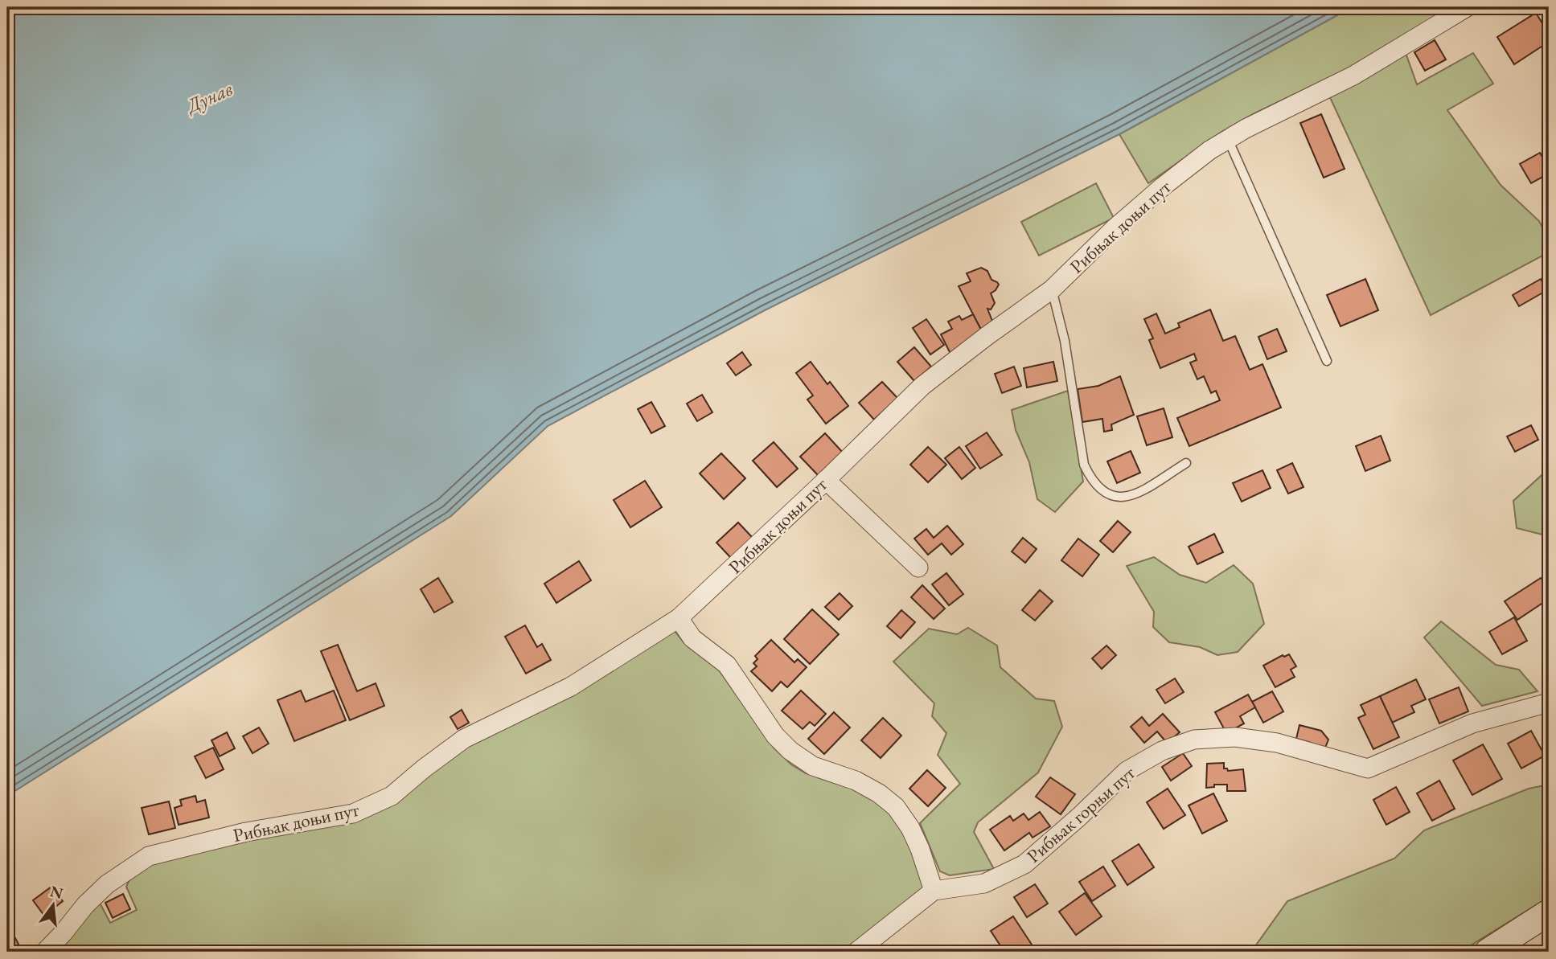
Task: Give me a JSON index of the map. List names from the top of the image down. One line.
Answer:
{"streets":{"street":["Рибњак доњи пут","Рибњак горњи пут"]},"water":["Дунав"],"north":"top"}
